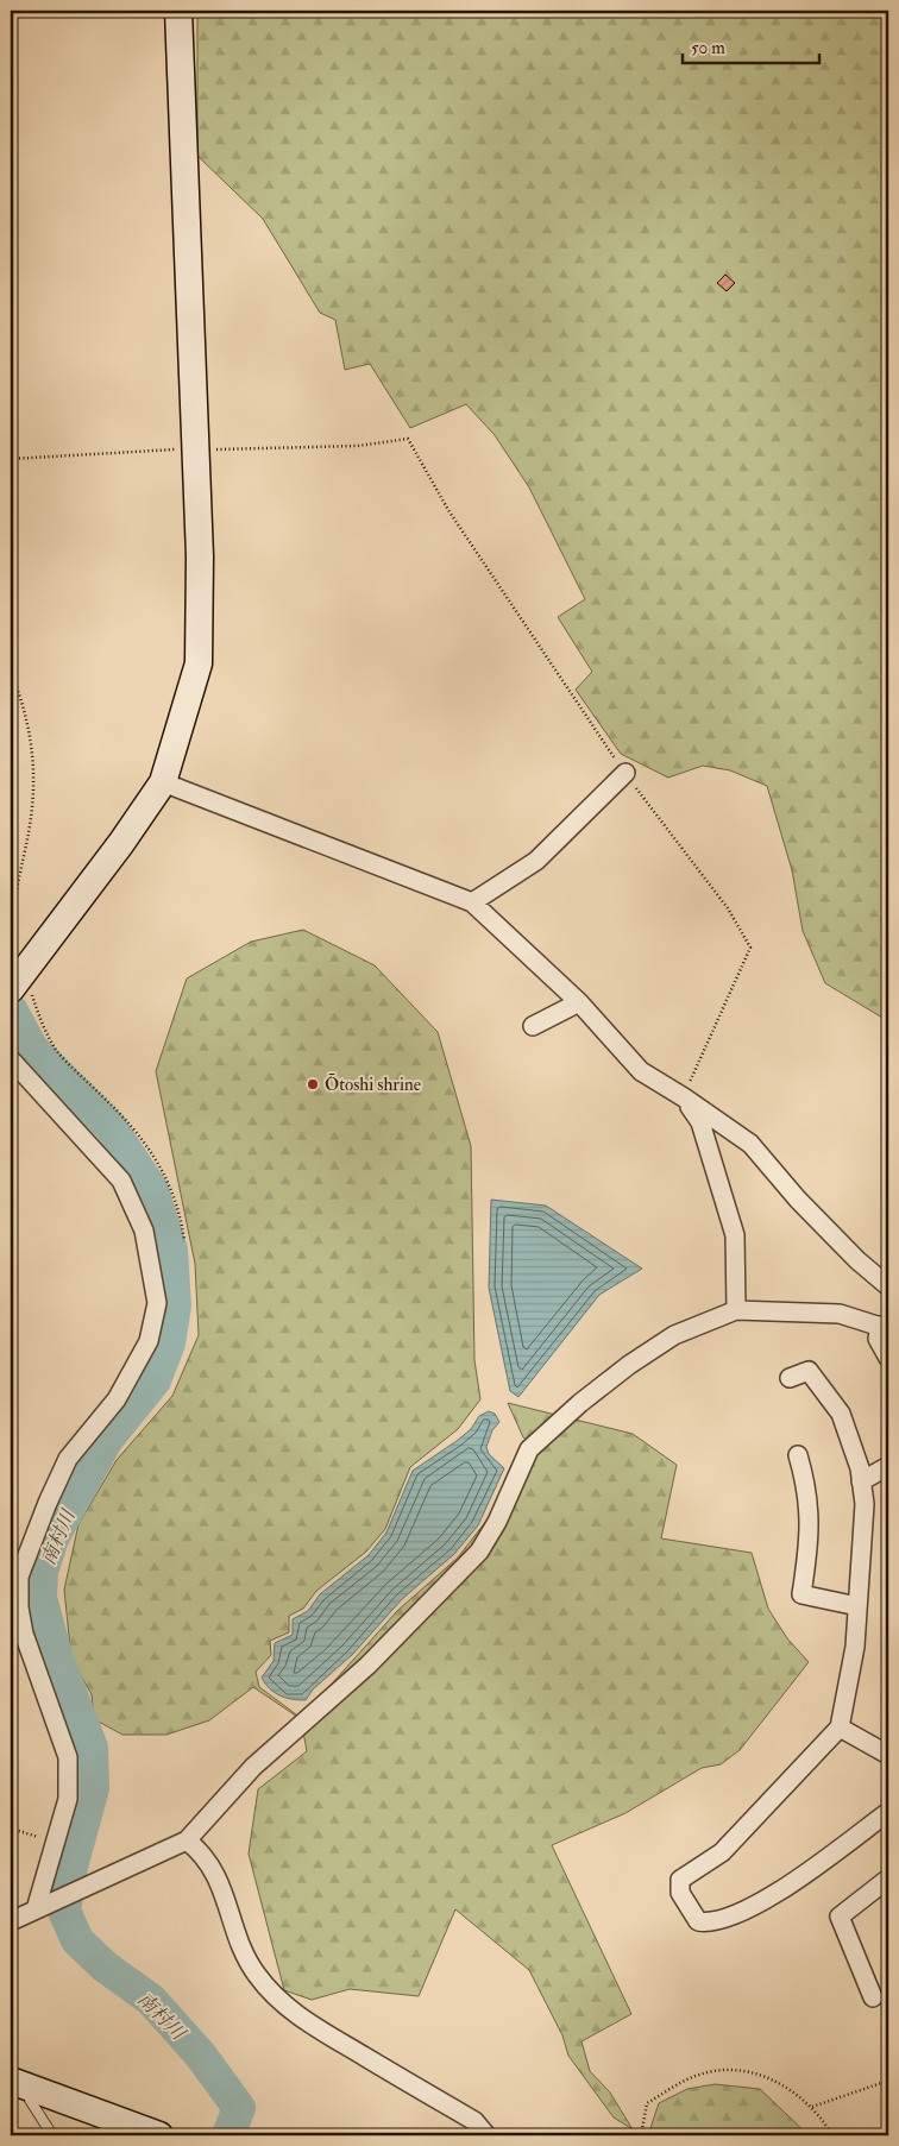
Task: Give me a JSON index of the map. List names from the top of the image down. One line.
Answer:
{"water":["南村川"],"places":["Ōtoshi shrine"],"scale_bar":"50 m"}
